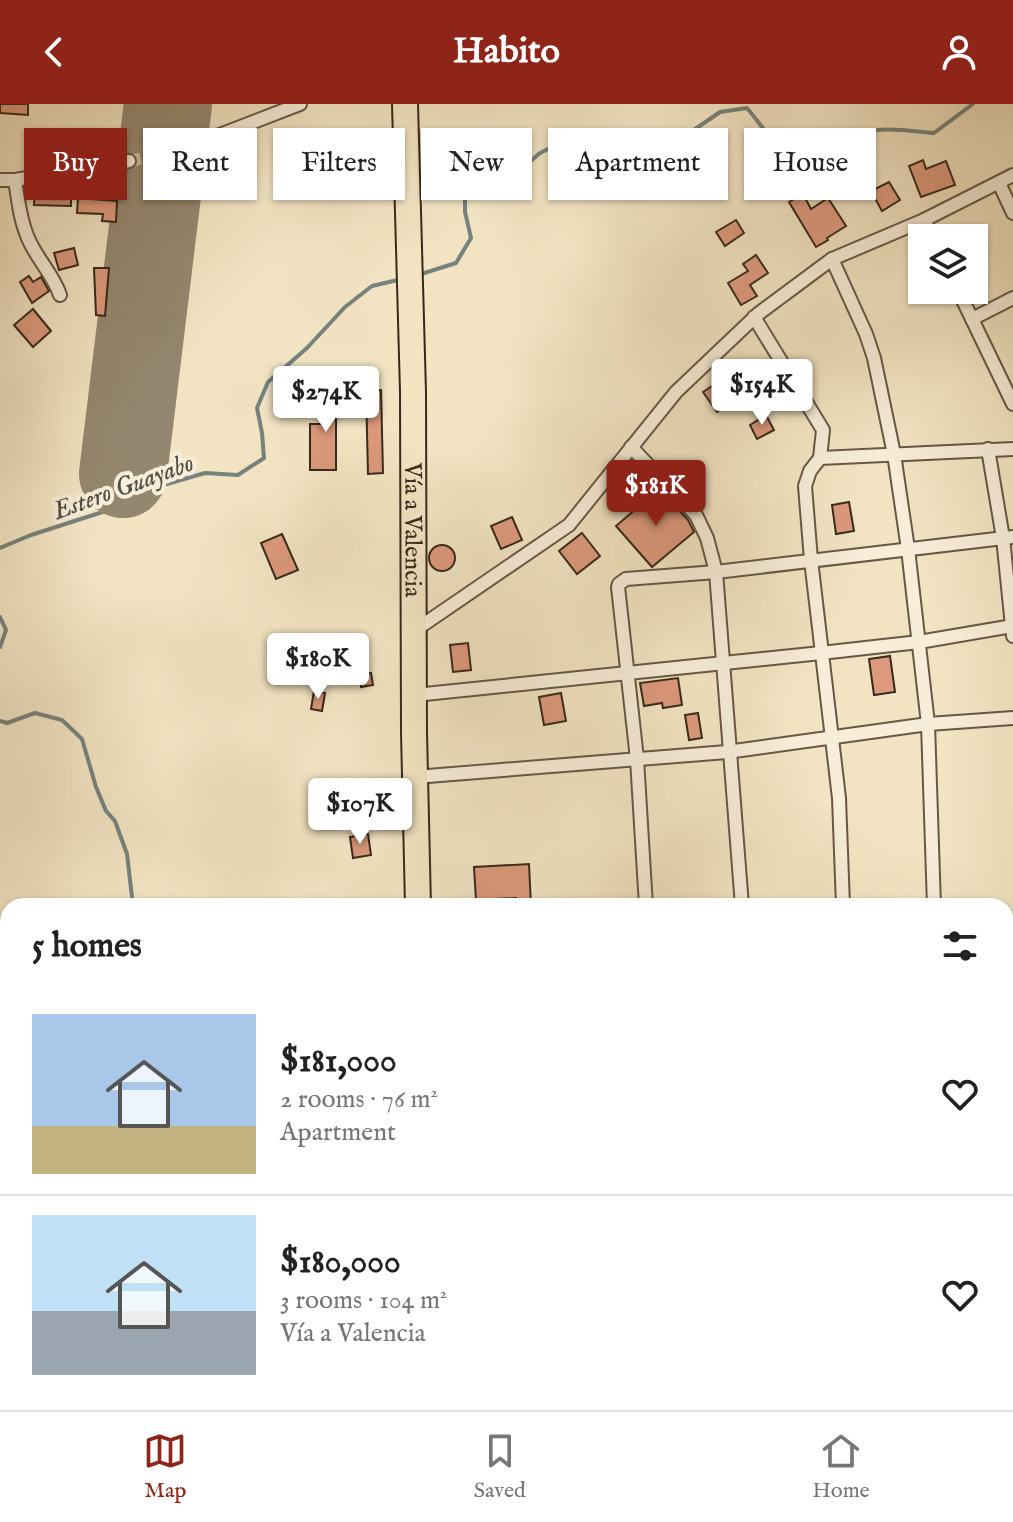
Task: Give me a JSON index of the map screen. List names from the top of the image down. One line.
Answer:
{"streets":{"highway":["Vía a Valencia"]},"water":["Estero Guayabo"],"page":{"header":"Habito","chip":["Buy","Rent","Filters","New","Apartment","House"],"price":["$154K","$274K","$181K","$180K","$107K"],"heading":"5 homes","list":[{"name":"$181,000","note":"2 rooms · 76 m² · Apartment"},{"name":"$180,000","note":"3 rooms · 104 m² · Vía a Valencia"}],"tabs":["Map","Saved","Home"]}}
